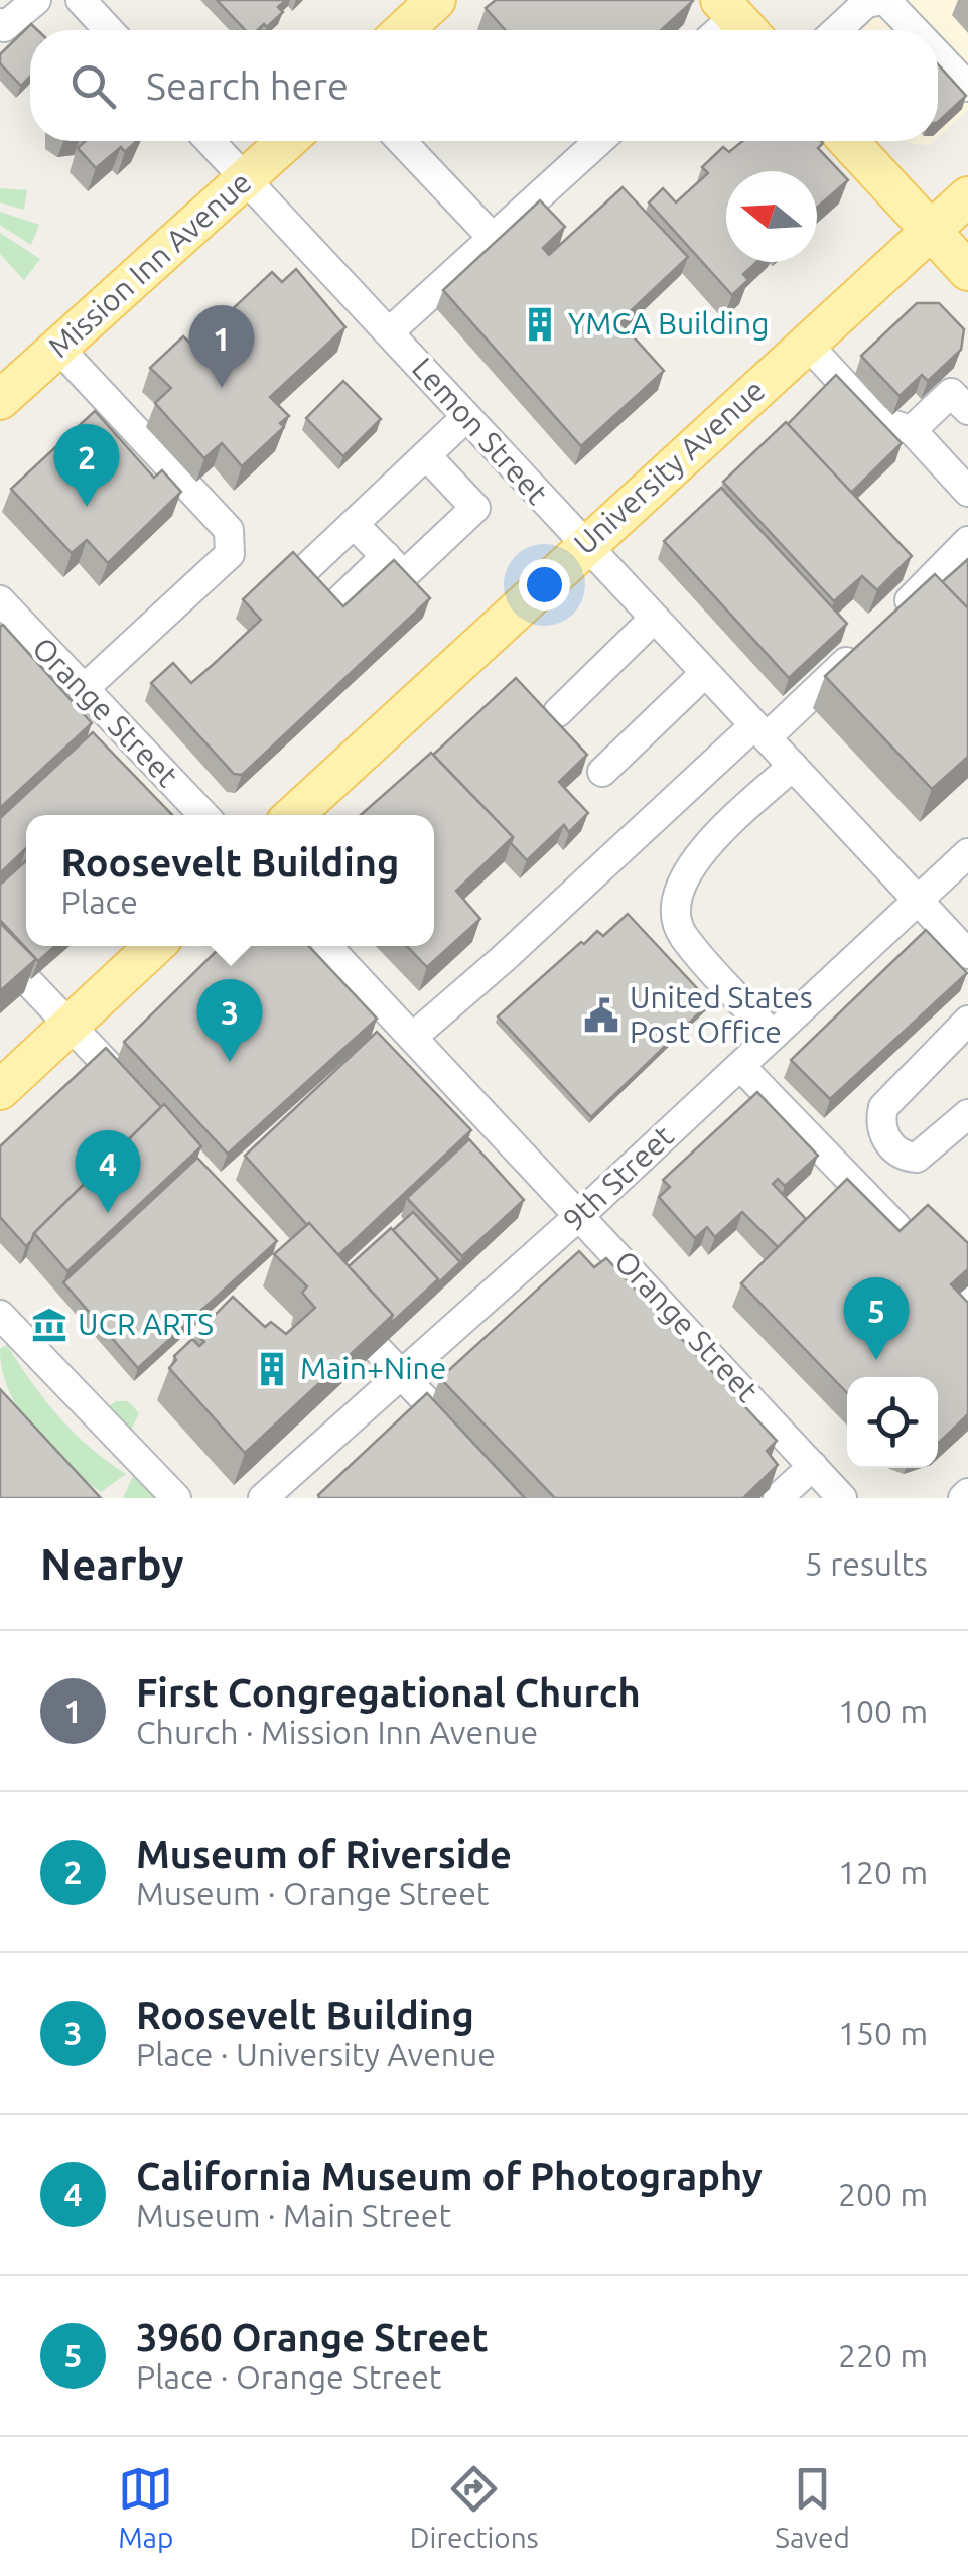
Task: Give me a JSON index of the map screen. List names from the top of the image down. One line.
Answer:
{"streets":{"main road":["Mission Inn Avenue","University Avenue"],"street":["Lemon Street","Orange Street","9th Street"]},"crossings":[["Mission Inn Avenue","Lemon Street"],["Lemon Street","University Avenue"],["Lemon Street","9th Street"],["Orange Street","9th Street"]],"places":{"building":["YMCA Building","Main+Nine"],"public building":["United States Post Office"],"museum":["UCR ARTS"]},"north":"left","page":{"search":"Search here","pins":["1","2","3","4","5"],"popup":["Roosevelt Building","Place"],"heading":["Nearby","5 results"],"list":[{"mark":"1","name":"First Congregational Church","note":"Church · Mission Inn Avenue","value":"100 m"},{"mark":"2","name":"Museum of Riverside","note":"Museum · Orange Street","value":"120 m"},{"mark":"3","name":"Roosevelt Building","note":"Place · University Avenue","value":"150 m"},{"mark":"4","name":"California Museum of Photography","note":"Museum · Main Street","value":"200 m"},{"mark":"5","name":"3960 Orange Street","note":"Place · Orange Street","value":"220 m"}],"nav":["Map","Directions","Saved"]}}
